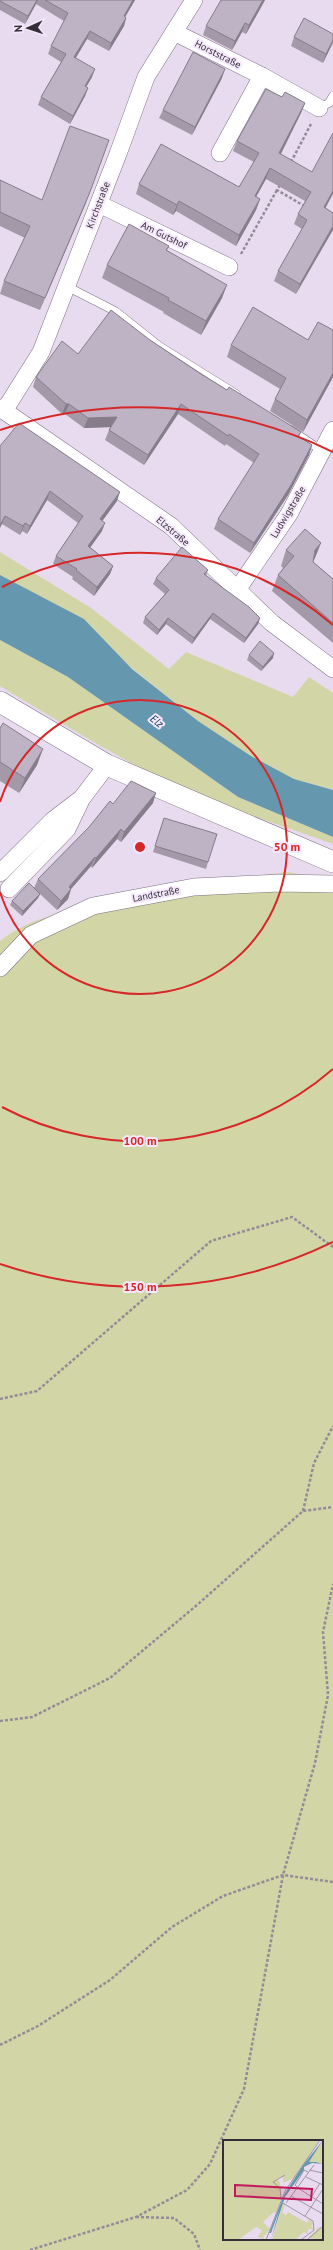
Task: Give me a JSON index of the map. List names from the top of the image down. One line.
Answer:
{"streets":{"street":["Horststraße","Kirchstraße","Am Gutshof","Ludwigstraße","Elzstraße","Landstraße"]},"crossings":[["Horststraße","Kirchstraße"],["Kirchstraße","Am Gutshof"],["Kirchstraße","Elzstraße"],["Ludwigstraße","Elzstraße"]],"water":["Elz"],"north":"left","rings":["50 m","100 m","150 m"]}
